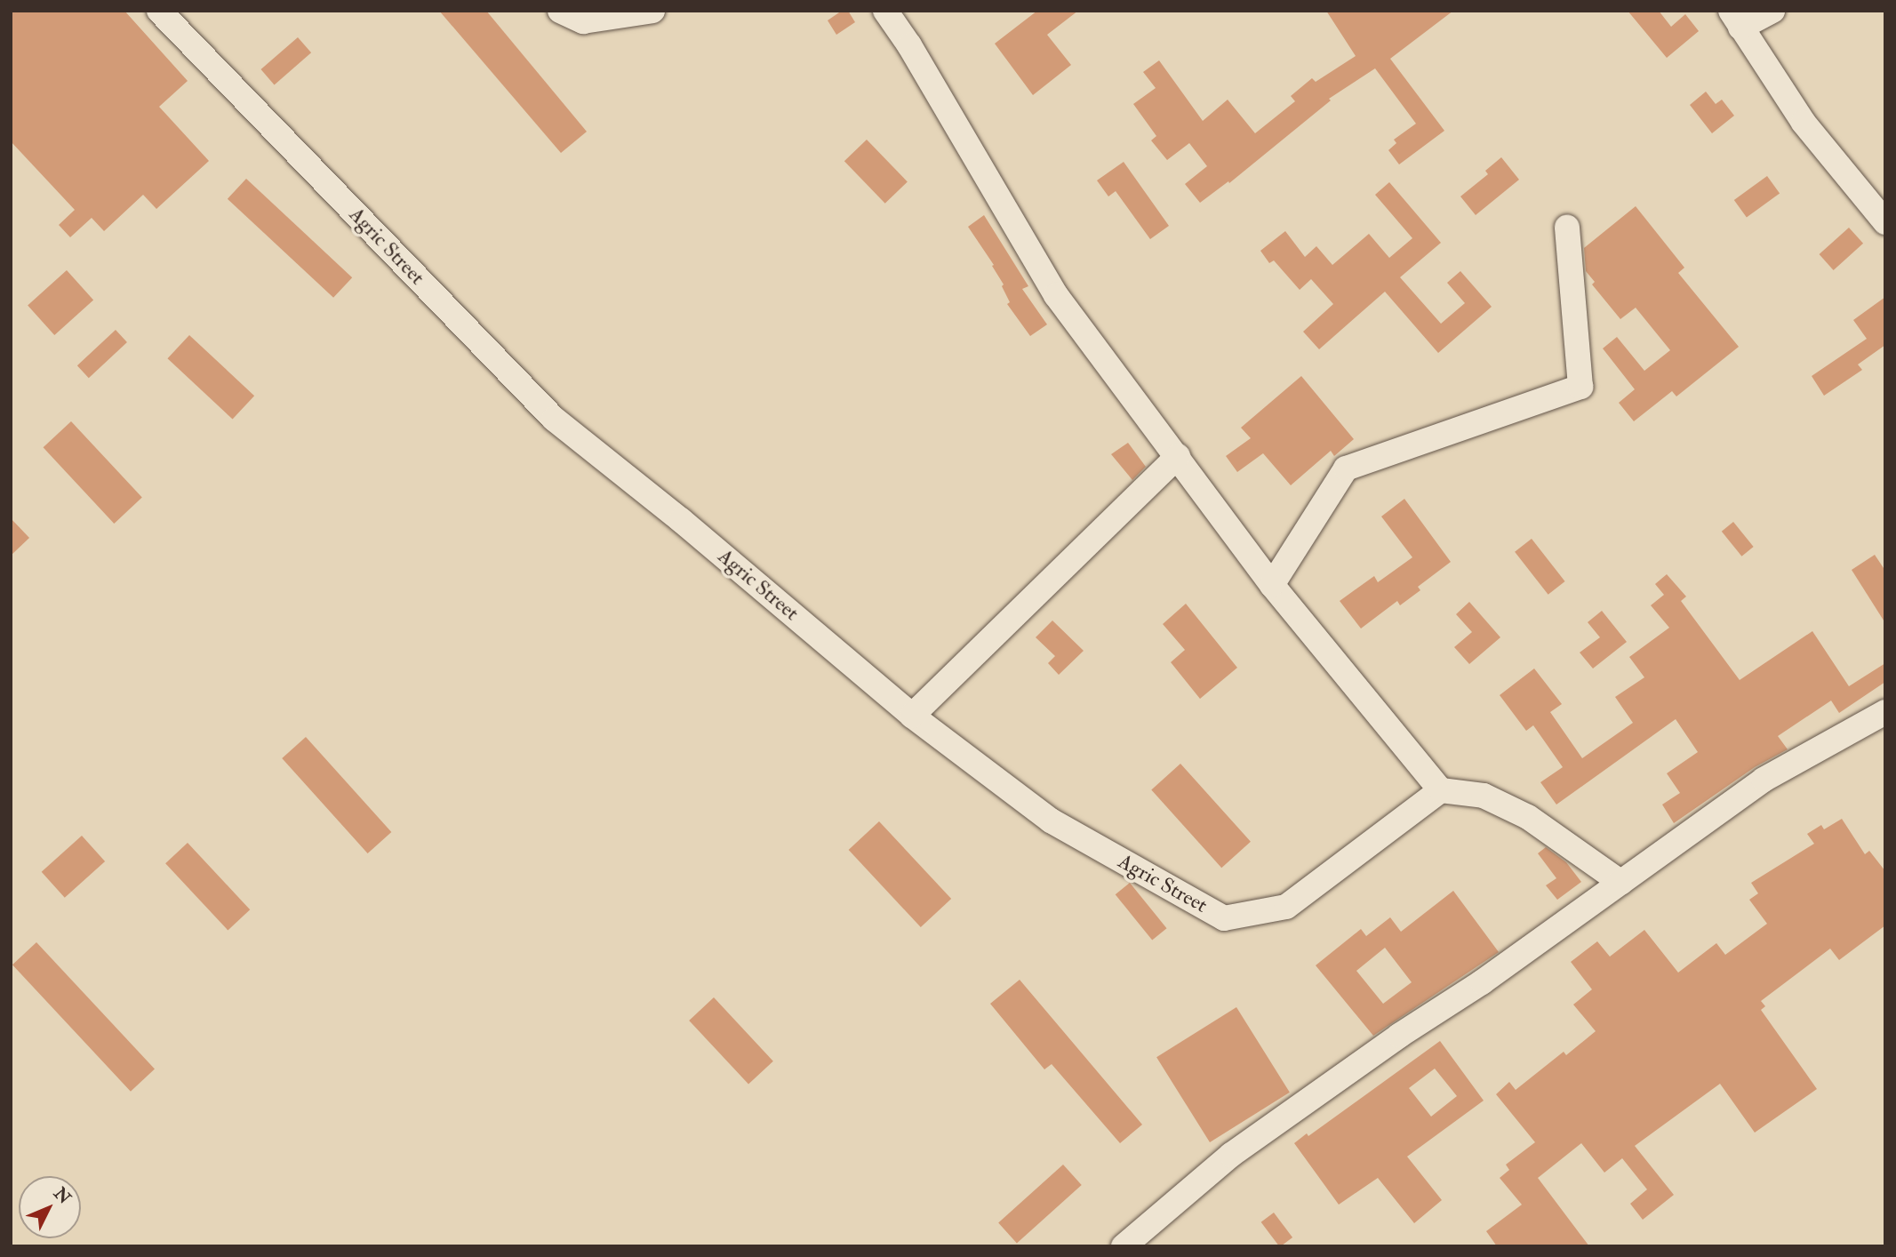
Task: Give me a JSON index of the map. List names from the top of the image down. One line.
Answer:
{"streets":{"street":["Agric Street"]},"north":"top right"}
